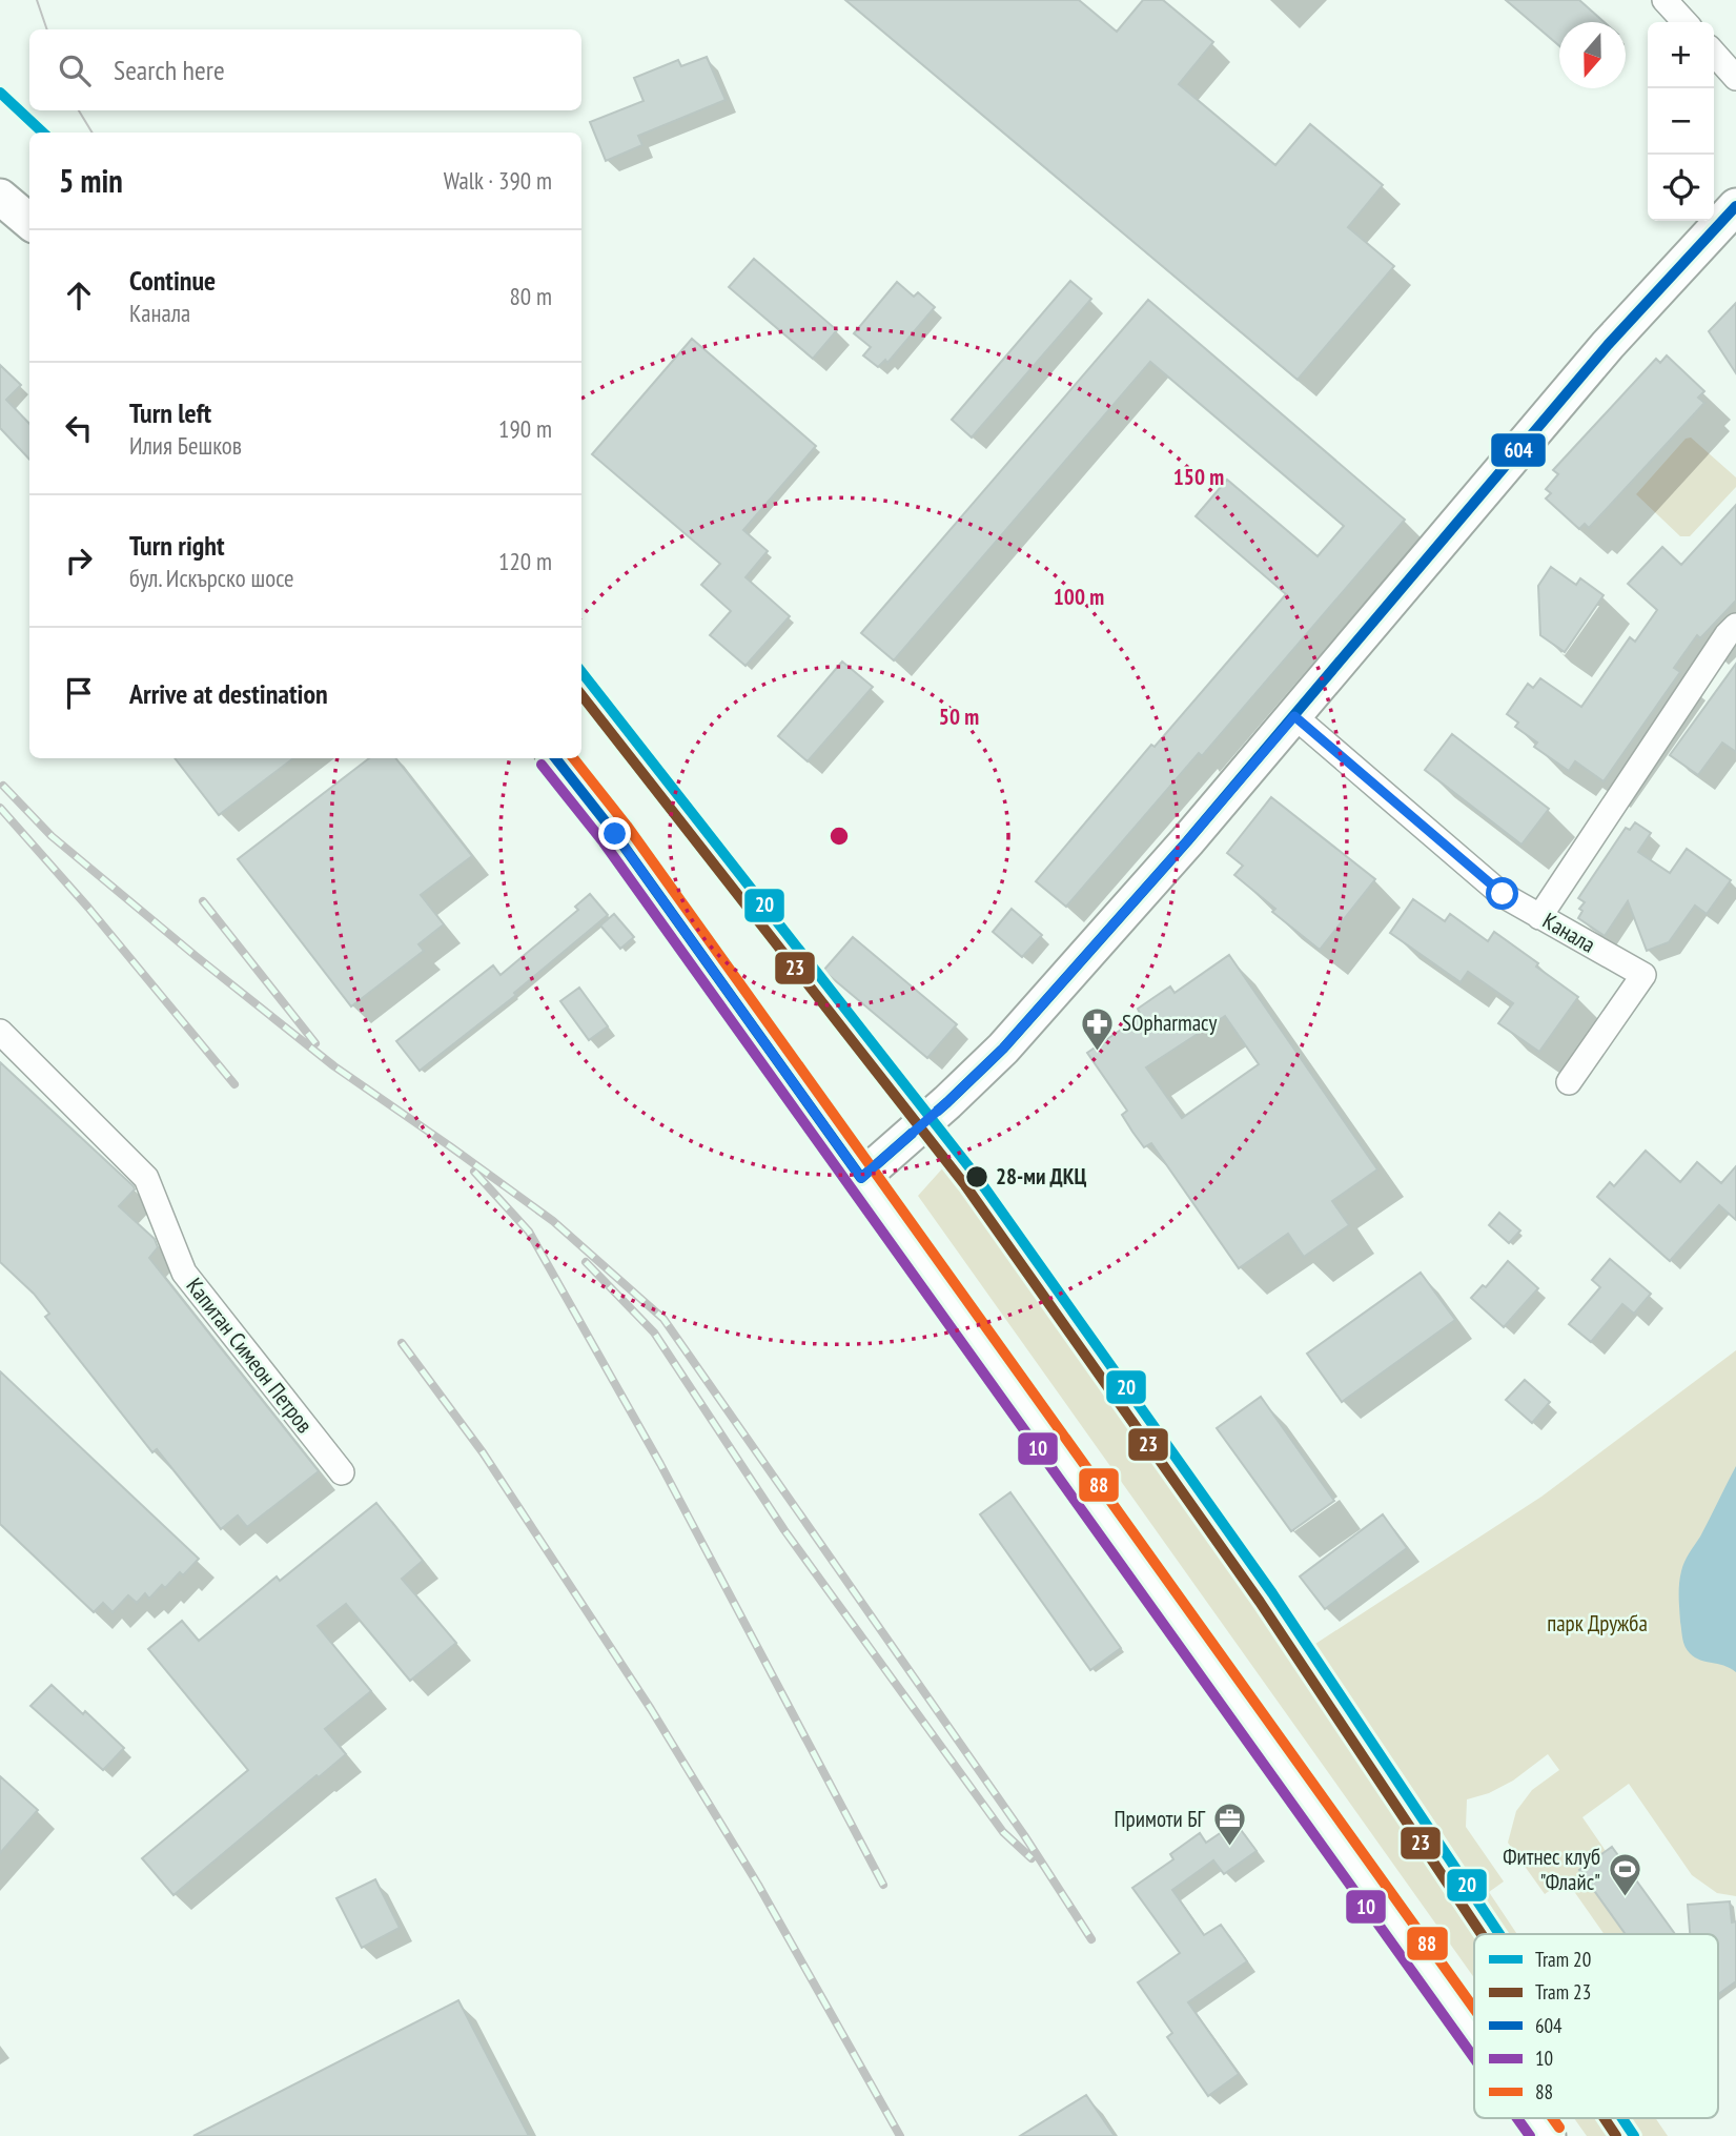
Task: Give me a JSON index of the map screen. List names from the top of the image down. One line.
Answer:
{"streets":{"street":["Канала","Капитан Симеон Петров"]},"parks":["парк Дружба"],"places":{"pharmacy":["SOpharmacy"],"other":["28-ми ДКЦ"],"office":["Примоти БГ"],"sports":["Фитнес клуб \"Флайс\""]},"lines":["tram line 20","transit line 604","tram line 23","transit line 88","transit line 10"],"legend":["Tram 20","Tram 23","604","10","88"],"north":"bottom","page":{"map_buttons":["+","−"],"search":"Search here","heading":["5 min","Walk · 390 m"],"list":[["Continue","Канала","80 m"],["Turn left","Илия Бешков","190 m"],["Turn right","бул. Искърско шосе","120 m"],"Arrive at destination"]},"rings":["150 m","100 m","50 m"]}
